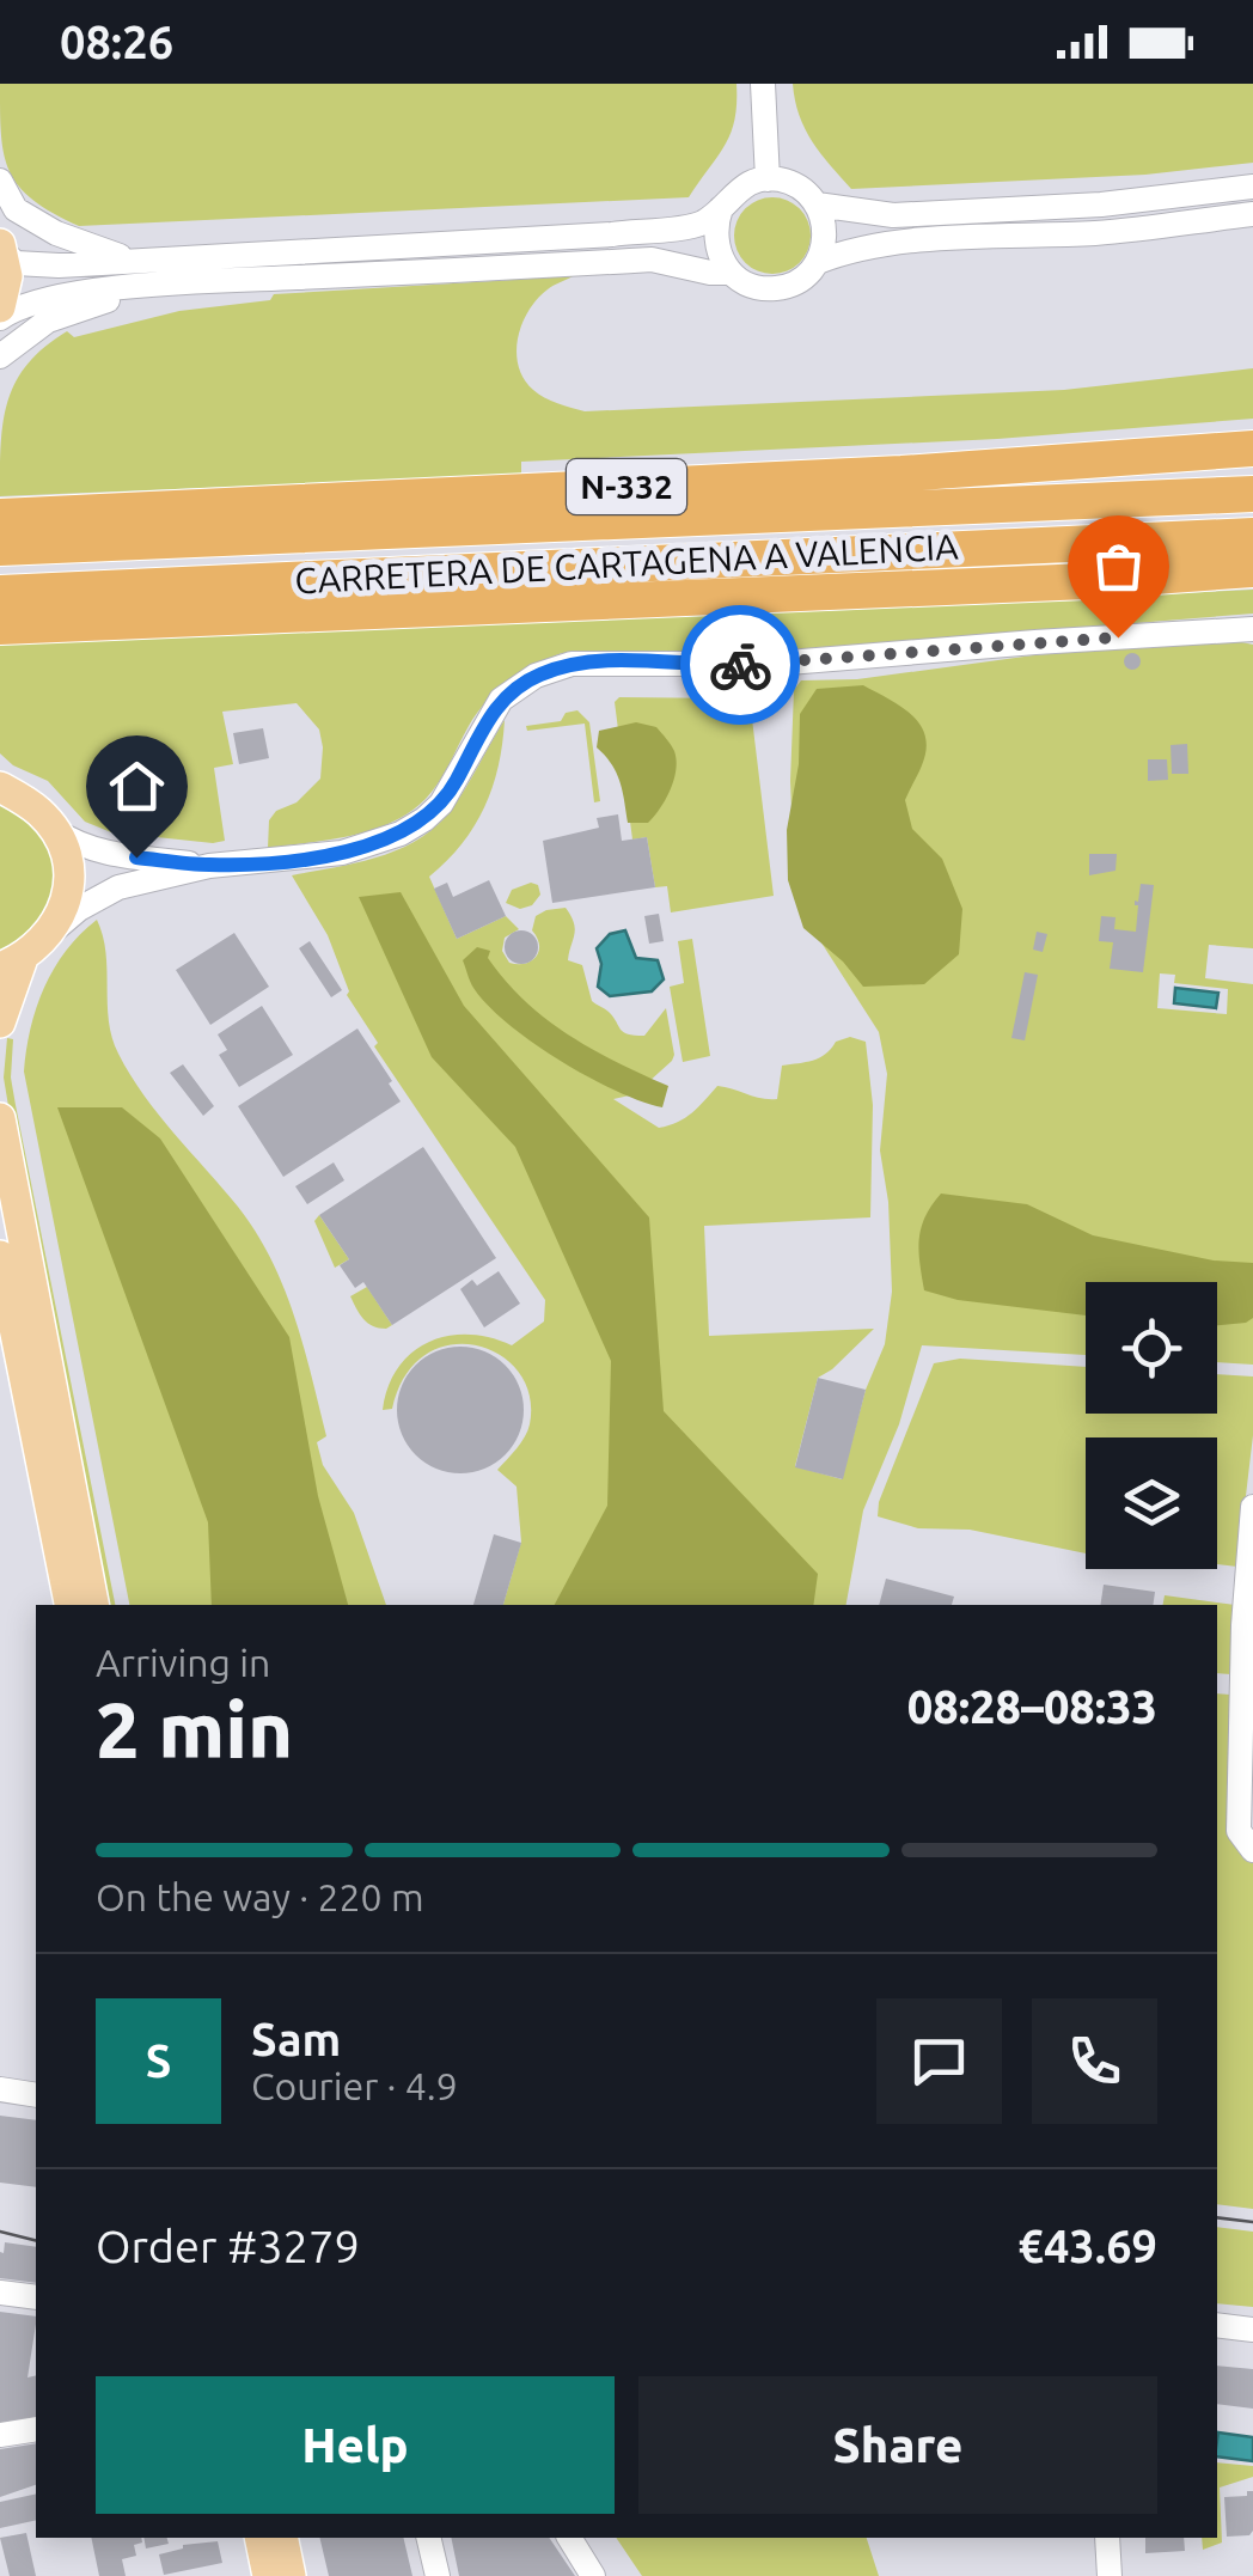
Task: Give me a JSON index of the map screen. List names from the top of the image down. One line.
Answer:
{"streets":{"highway":["N-332","CARRETERA DE CARTAGENA A VALENCIA"]},"page":{"status":"08:26","heading":["2 min","Arriving in","08:28–08:33"],"panel":["Sam","Courier · 4.9","Order #3279","€43.69"],"bar":"On the way · 220 m","round":"S","buttons":["Help","Share"]}}
